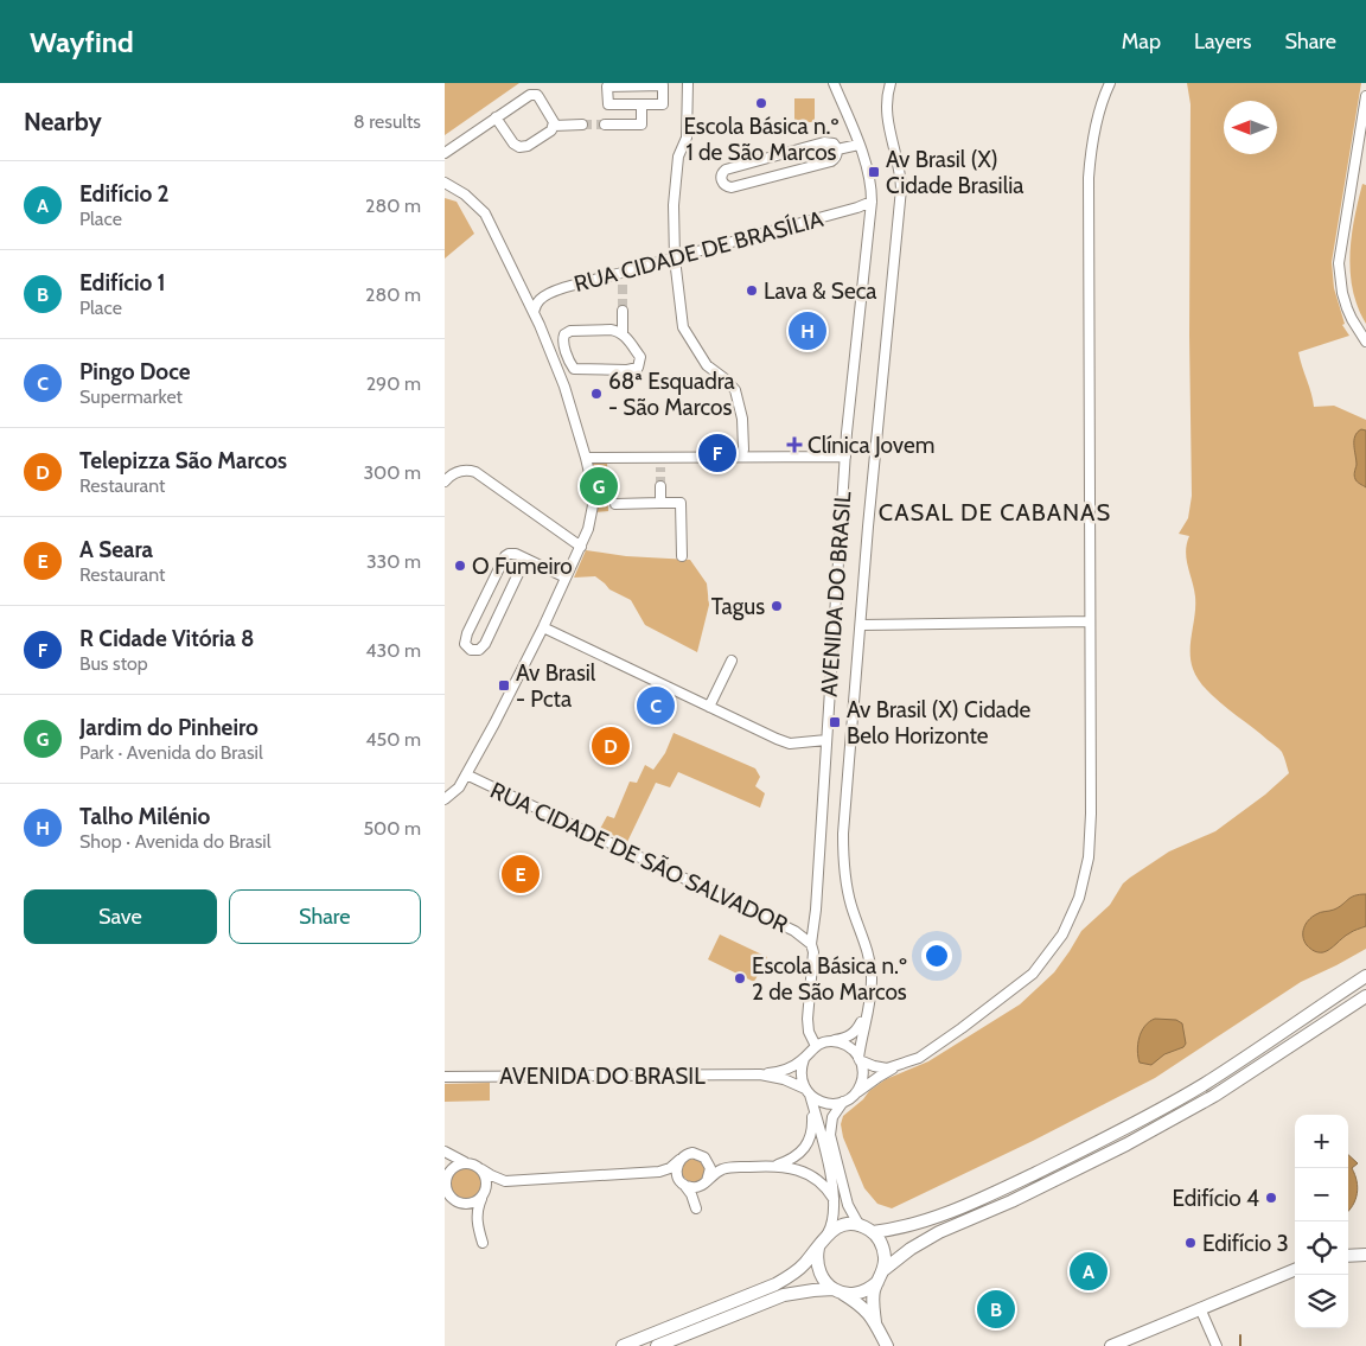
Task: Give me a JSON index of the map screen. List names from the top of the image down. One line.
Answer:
{"streets":{"street":["RUA CIDADE DE BRASÍLIA","AVENIDA DO BRASIL","RUA CIDADE DE SÃO SALVADOR"]},"crossings":[["RUA CIDADE DE BRASÍLIA","AVENIDA DO BRASIL"],["AVENIDA DO BRASIL","RUA CIDADE DE SÃO SALVADOR"]],"districts":["CASAL DE CABANAS"],"places":{"other":["Escola Básica n.º 1 de São Marcos","Lava & Seca","68ª Esquadra - São Marcos","O Fumeiro","Tagus","Escola Básica n.º 2 de São Marcos","Edifício 4","Edifício 3"],"transit":["Av Brasil (X) Cidade Brasilia","Av Brasil - Pcta","Av Brasil (X) Cidade Belo Horizonte"],"health":["Clínica Jovem"]},"north":"left","page":{"header":"Wayfind","nav":["Map","Layers","Share"],"heading":["Nearby","8 results"],"list":[{"mark":"A","name":"Edifício 2","note":"Place","value":"280 m"},{"mark":"B","name":"Edifício 1","note":"Place","value":"280 m"},{"mark":"C","name":"Pingo Doce","note":"Supermarket","value":"290 m"},{"mark":"D","name":"Telepizza São Marcos","note":"Restaurant","value":"300 m"},{"mark":"E","name":"A Seara","note":"Restaurant","value":"330 m"},{"mark":"F","name":"R Cidade Vitória 8","note":"Bus stop","value":"430 m"},{"mark":"G","name":"Jardim do Pinheiro","note":"Park · Avenida do Brasil","value":"450 m"},{"mark":"H","name":"Talho Milénio","note":"Shop · Avenida do Brasil","value":"500 m"}],"pins":["H","F","G","C","D","E","A","B"],"buttons":["Save","Share"],"map_buttons":["+","−"]}}
